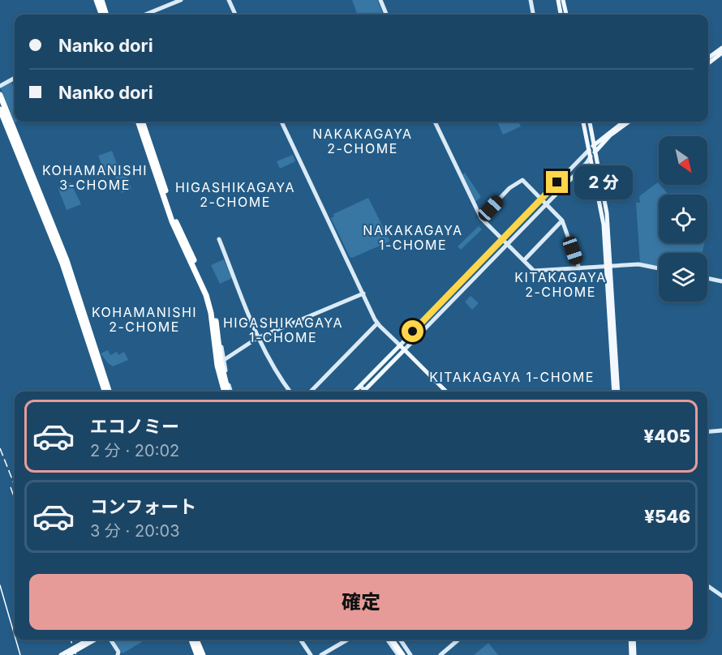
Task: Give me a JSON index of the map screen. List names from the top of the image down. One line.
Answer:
{"districts":["NAKAKAGAYA 2-CHOME","KOHAMANISHI 3-CHOME","HIGASHIKAGAYA 2-CHOME","NAKAKAGAYA 1-CHOME","KITAKAGAYA 2-CHOME","KOHAMANISHI 2-CHOME","HIGASHIKAGAYA 1-CHOME","KITAKAGAYA 1-CHOME"],"north":"bottom right","page":{"banner":["Nanko dori","Nanko dori"],"bubble":"2 分","list":[{"name":"エコノミー","note":"2 分 · 20:02","value":"¥405"},{"name":"コンフォート","note":"3 分 · 20:03","value":"¥546"}],"buttons":"確定"}}
